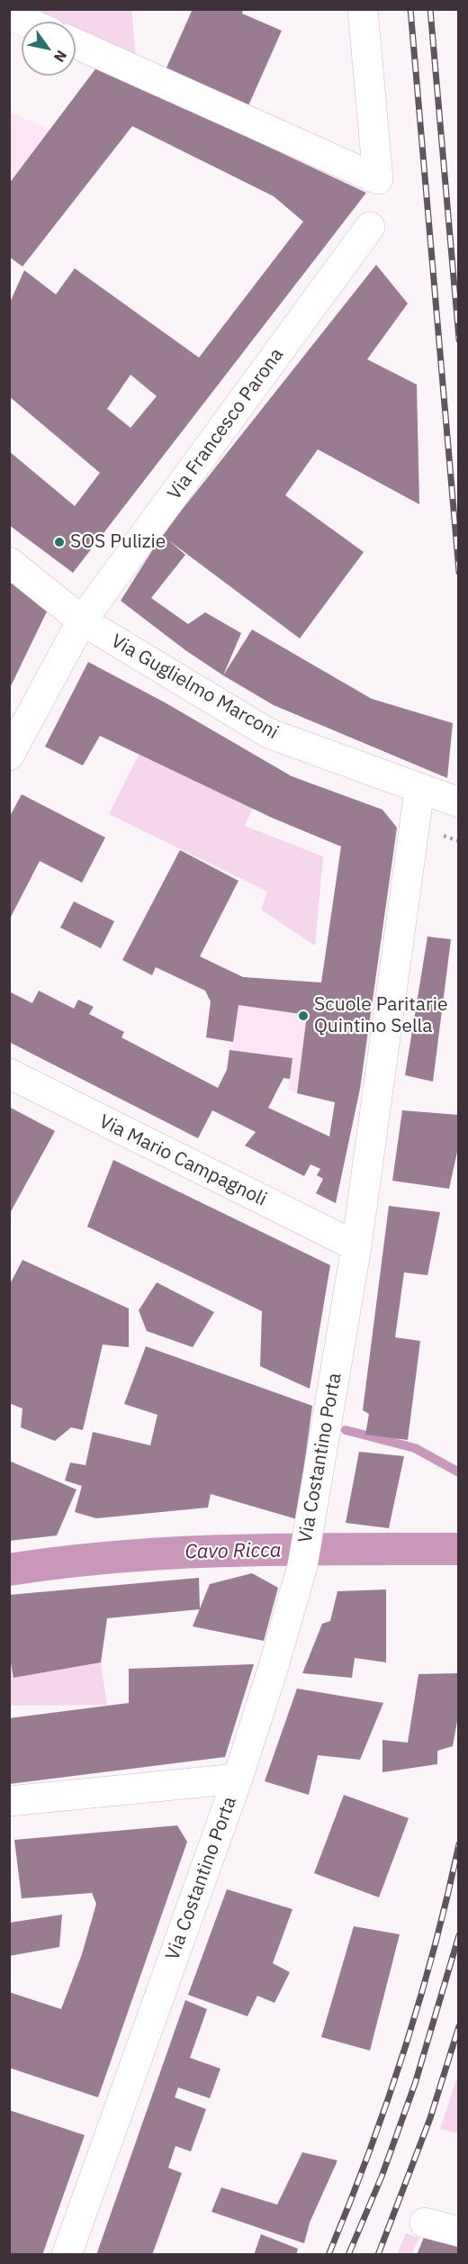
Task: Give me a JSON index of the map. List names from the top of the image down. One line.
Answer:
{"streets":{"street":["Via Francesco Parona","Via Guglielmo Marconi","Via Mario Campagnoli","Via Costantino Porta"]},"crossings":[["Via Francesco Parona","Via Guglielmo Marconi"],["Via Guglielmo Marconi","Via Costantino Porta"],["Via Mario Campagnoli","Via Costantino Porta"]],"water":["Cavo Ricca"],"places":["SOS Pulizie","Scuole Paritarie Quintino Sella"],"north":"bottom right"}
